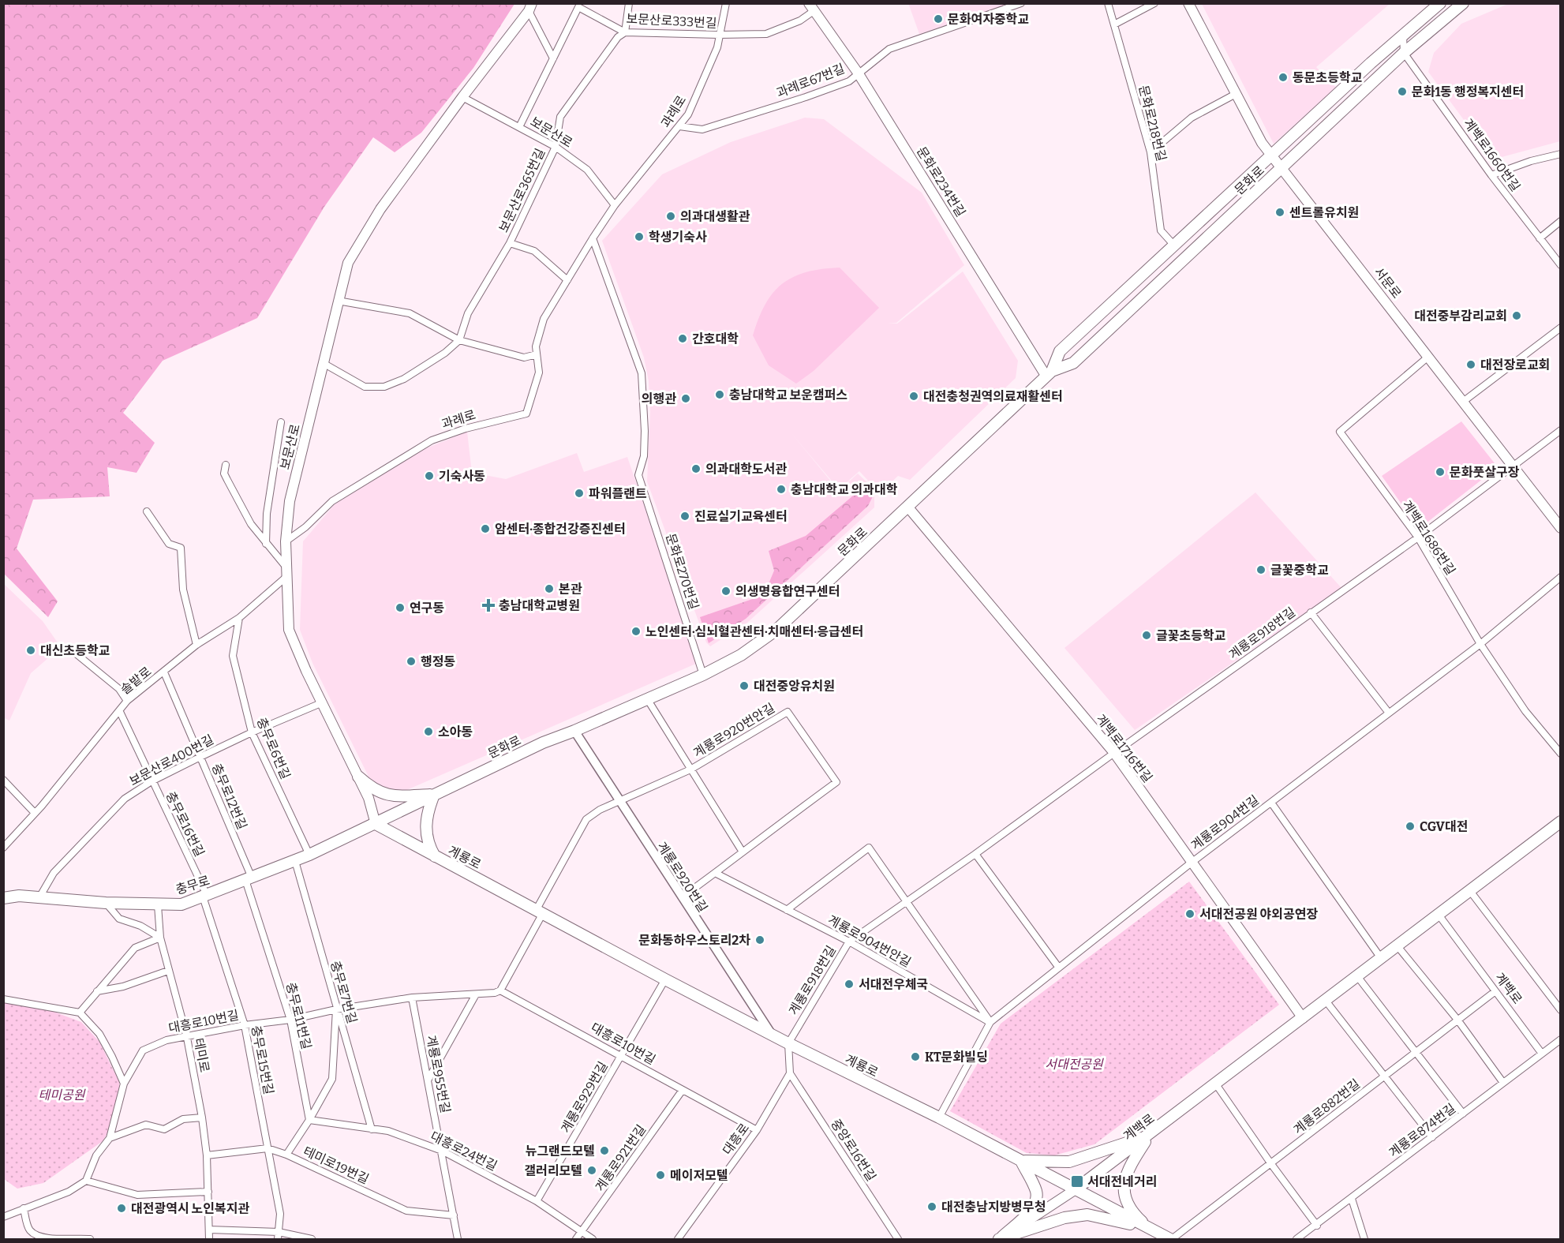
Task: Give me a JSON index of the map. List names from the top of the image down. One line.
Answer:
{"streets":{"main road":["보문산로","문화로","문화로234번길","서문로","계백로1716번길","계룡로","충무로","계백로"],"street":["보문산로333번길","과례로67번길","과례로","문화로218번길","계백로1660번길","보문산로365번길","계백로1686번길","문화로270번길","계룡로918번길","솔밭로","계룡로920번안길","충무로6번길","보문산로400번길","충무로12번길","계룡로904번길","충무로16번길","계룡로920번길","계룡로904번안길","충무로7번길","충무로11번길","대흥로10번길","테미로","충무로15번길","계룡로955번길","계룡로929번길","계룡로882번길","계룡로874번길","대흥로","중앙로16번길","대흥로24번길","계룡로921번길","테미로19번길"]},"crossings":[["보문산로333번길","과례로"],["보문산로333번길","보문산로"],["보문산로333번길","문화로234번길"],["보문산로333번길","보문산로365번길"],["과례로67번길","과례로"],["과례로67번길","문화로234번길"],["과례로","보문산로"],["과례로","문화로270번길"],["문화로218번길","문화로"],["보문산로","문화로"],["보문산로","보문산로365번길"],["보문산로","솔밭로"],["보문산로","보문산로400번길"],["보문산로","계룡로"],["보문산로","충무로"],["계백로1660번길","문화로"],["문화로","문화로234번길"],["문화로","서문로"],["문화로","문화로270번길"],["문화로","계백로1716번길"],["문화로","계룡로"],["문화로","계룡로920번길"],["문화로","충무로"],["서문로","계백로1686번길"],["서문로","계룡로918번길"],["계백로1686번길","계룡로918번길"],["계백로1686번길","계룡로904번길"],["계룡로918번길","계백로1716번길"],["계룡로918번길","계룡로"],["계룡로918번길","계룡로904번안길"],["솔밭로","충무로6번길"],["솔밭로","충무로12번길"],["솔밭로","충무로16번길"],["계룡로920번안길","계룡로"],["계룡로920번안길","계룡로920번길"],["계룡로920번안길","계룡로904번안길"],["충무로6번길","보문산로400번길"],["충무로6번길","충무로"],["계백로1716번길","계룡로904번길"],["계백로1716번길","계백로"],["보문산로400번길","충무로12번길"],["보문산로400번길","충무로16번길"],["보문산로400번길","충무로"],["충무로12번길","충무로"],["충무로12번길","충무로11번길"],["계룡로904번길","계룡로"],["계룡로904번길","계룡로904번안길"],["충무로16번길","충무로"],["충무로16번길","충무로15번길"],["계룡로","계룡로920번길"],["계룡로","충무로"],["계룡로","계백로"],["계룡로","계룡로929번길"],["계룡로","계룡로882번길"],["충무로","충무로7번길"],["충무로","충무로11번길"],["충무로","테미로"],["충무로","충무로15번길"],["계백로","계룡로882번길"],["계백로","계룡로874번길"],["충무로7번길","대흥로10번길"],["충무로7번길","대흥로24번길"],["충무로11번길","대흥로10번길"],["충무로11번길","대흥로24번길"],["대흥로10번길","테미로"],["대흥로10번길","충무로15번길"],["대흥로10번길","계룡로955번길"],["대흥로10번길","계룡로929번길"],["대흥로10번길","대흥로"],["대흥로10번길","계룡로921번길"],["테미로","테미로19번길"],["충무로15번길","테미로19번길"],["계룡로955번길","대흥로24번길"],["계룡로955번길","테미로19번길"],["계룡로929번길","대흥로24번길"],["대흥로","중앙로16번길"],["대흥로24번길","계룡로921번길"]],"parks":["서대전공원","테미공원"],"places":{"other":["문화여자중학교","동문초등학교","문화1동 행정복지센터","센트롤유치원","의과대생활관","학생기숙사","대전중부감리교회","간호대학","대전장로교회","충남대학교 보운캠퍼스","대전충청권역의료재활센터","의행관","의과대학도서관","문화풋살구장","기숙사동","충남대학교 의과대학","파워플랜트","진료실기교육센터","암센터·종합건강증진센터","글꽃중학교","본관","의생명융합연구센터","연구동","노인센터·심뇌혈관센터·치매센터·응급센터","글꽃초등학교","대신초등학교","행정동","대전중앙유치원","소아동","CGV대전","서대전공원 야외공연장","문화동하우스토리2차","서대전우체국","KT문화빌딩","뉴그랜드모텔","갤러리모텔","메이저모텔","대전충남지방병무청","대전광역시 노인복지관"],"health":["충남대학교병원"],"transit":["서대전네거리"]}}
